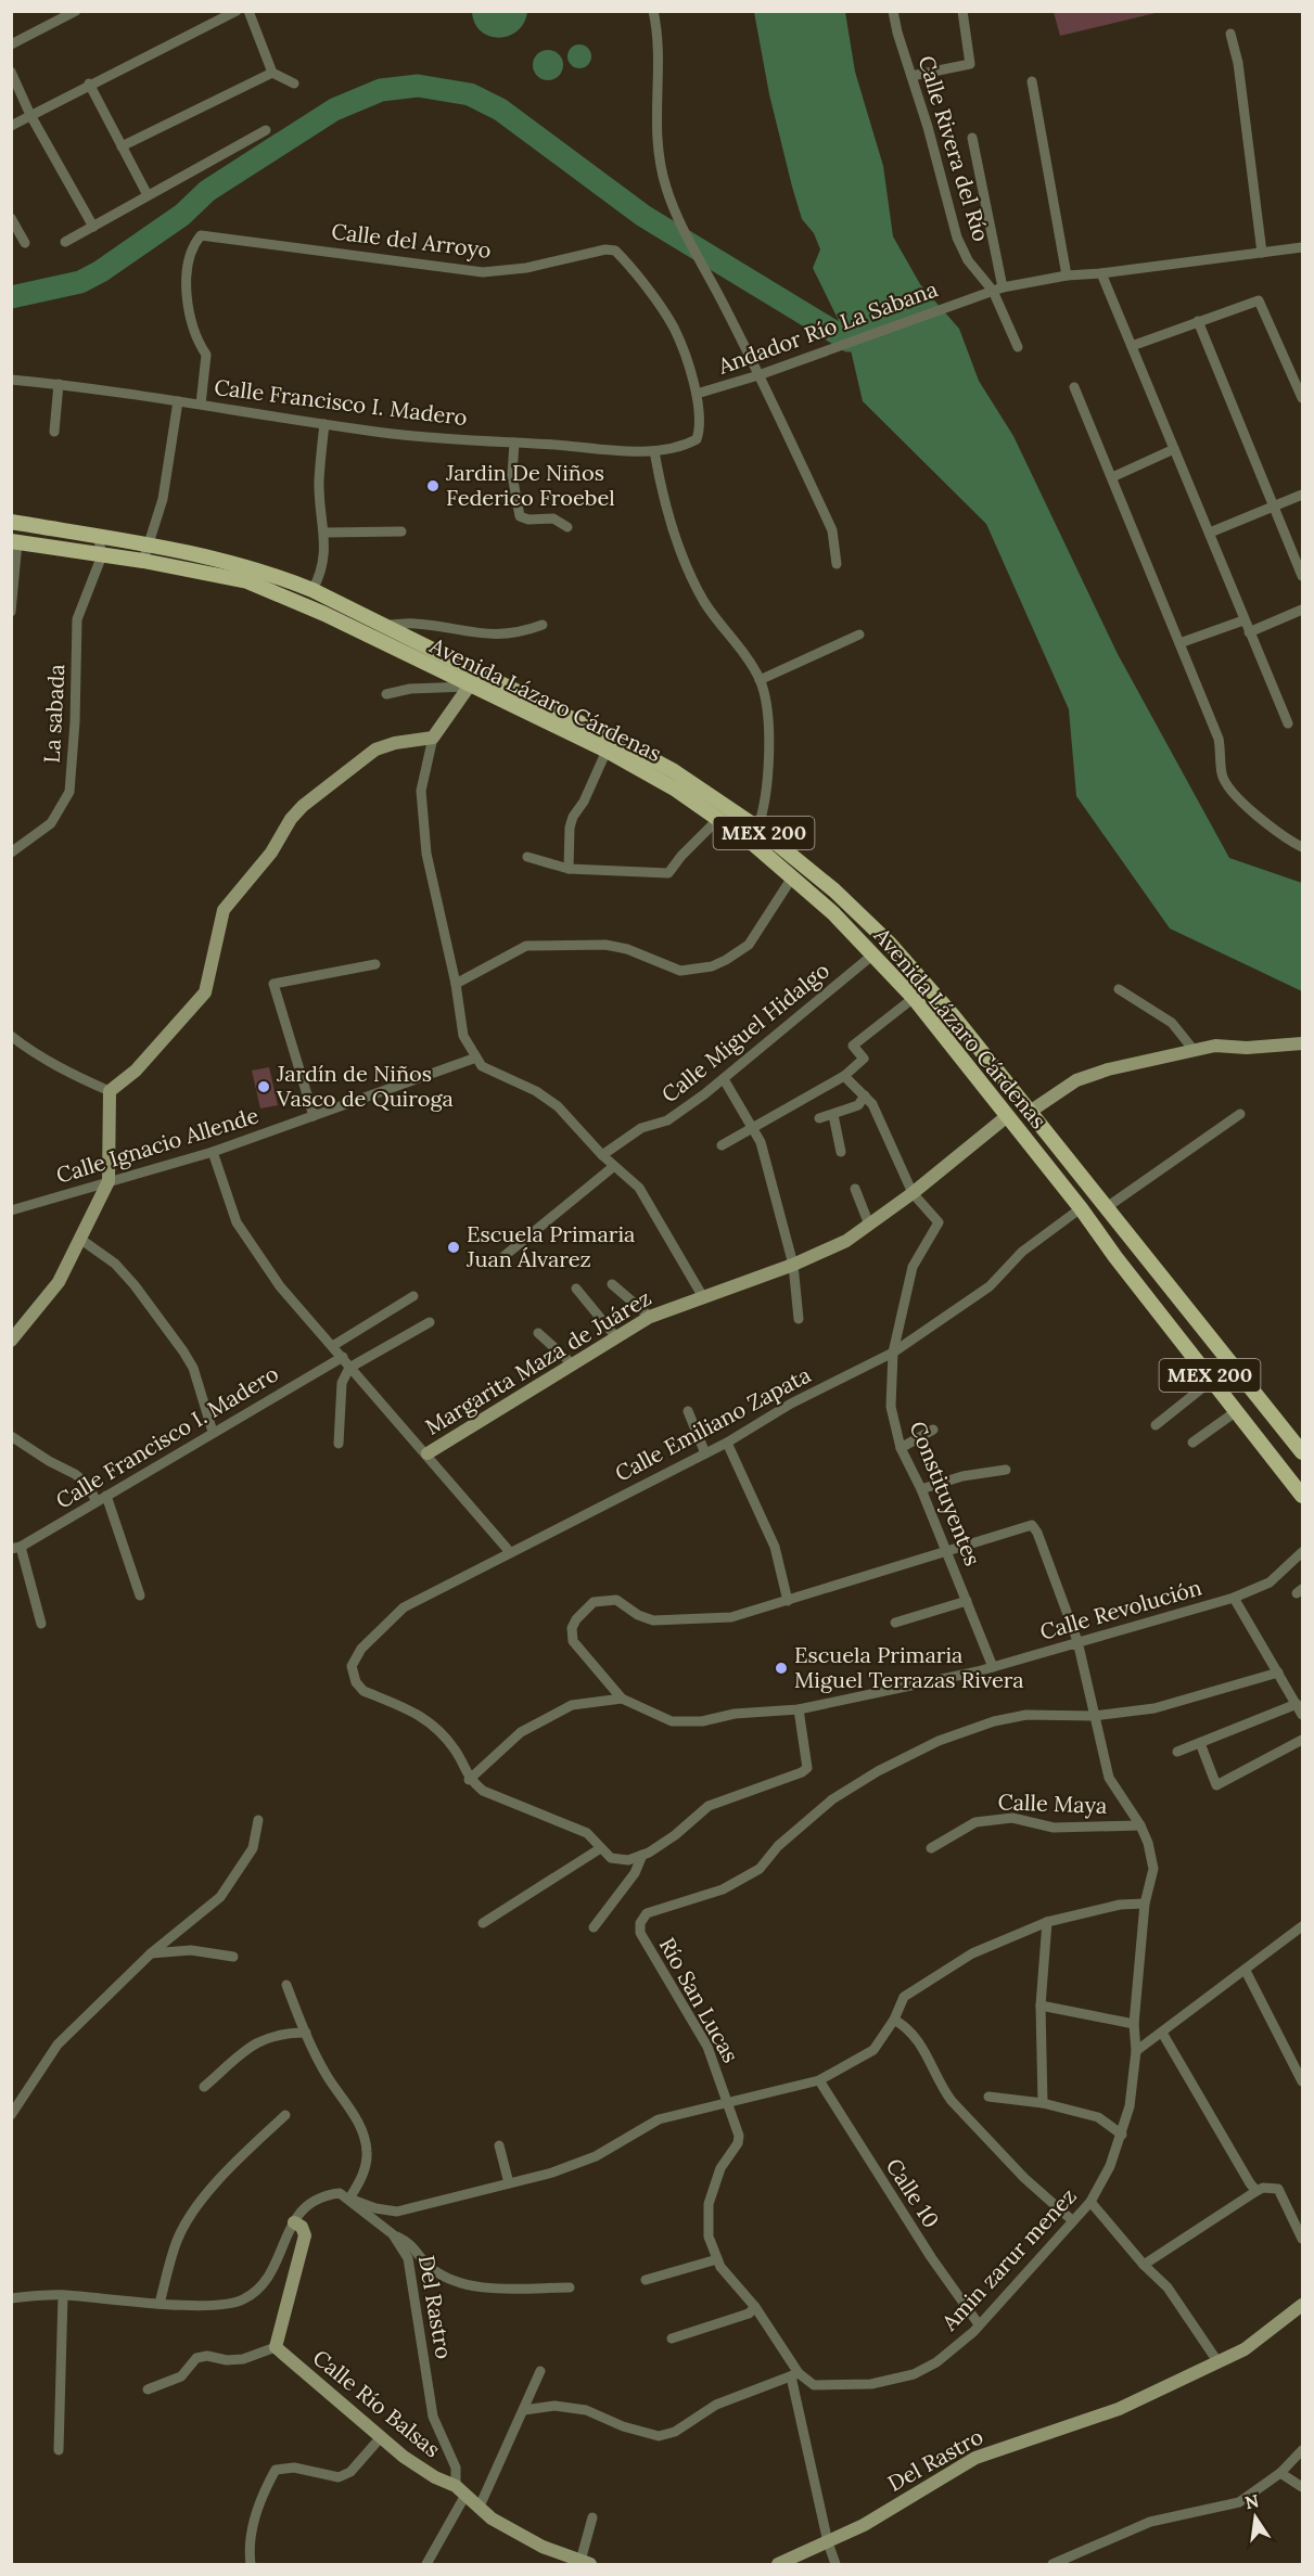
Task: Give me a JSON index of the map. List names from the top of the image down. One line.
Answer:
{"streets":{"main road":["Avenida Lázaro Cárdenas","MEX 200"],"street":["Calle Rivera del Río","Calle del Arroyo","Andador Río La Sabana","Calle Francisco I. Madero","La sabada","Calle Miguel Hidalgo","Calle Ignacio Allende","Margarita Maza de Juárez","Calle Emiliano Zapata","Constituyentes","Calle Revolución","Calle Maya","Río San Lucas","Calle 10","Amin zarur menez","Del Rastro","Calle Río Balsas"]},"crossings":[["Calle Rivera del Río","Andador Río La Sabana"],["Calle del Arroyo","Andador Río La Sabana"],["Calle del Arroyo","Calle Francisco I. Madero"],["Andador Río La Sabana","Calle Francisco I. Madero"],["Avenida Lázaro Cárdenas","La sabada"],["Avenida Lázaro Cárdenas","Calle Miguel Hidalgo"],["Avenida Lázaro Cárdenas","Margarita Maza de Juárez"],["Avenida Lázaro Cárdenas","Calle Emiliano Zapata"],["Margarita Maza de Juárez","Constituyentes"],["Calle Emiliano Zapata","Constituyentes"],["Constituyentes","Calle Revolución"],["Constituyentes","Amin zarur menez"],["Calle Revolución","Amin zarur menez"],["Calle Maya","Amin zarur menez"],["Río San Lucas","Amin zarur menez"],["Calle 10","Amin zarur menez"],["Del Rastro","Calle Río Balsas"]],"places":["Jardin De Niños Federico Froebel","Jardín de Niños Vasco de Quiroga","Escuela Primaria Juan Álvarez","Escuela Primaria Miguel Terrazas Rivera"],"north":"top"}
